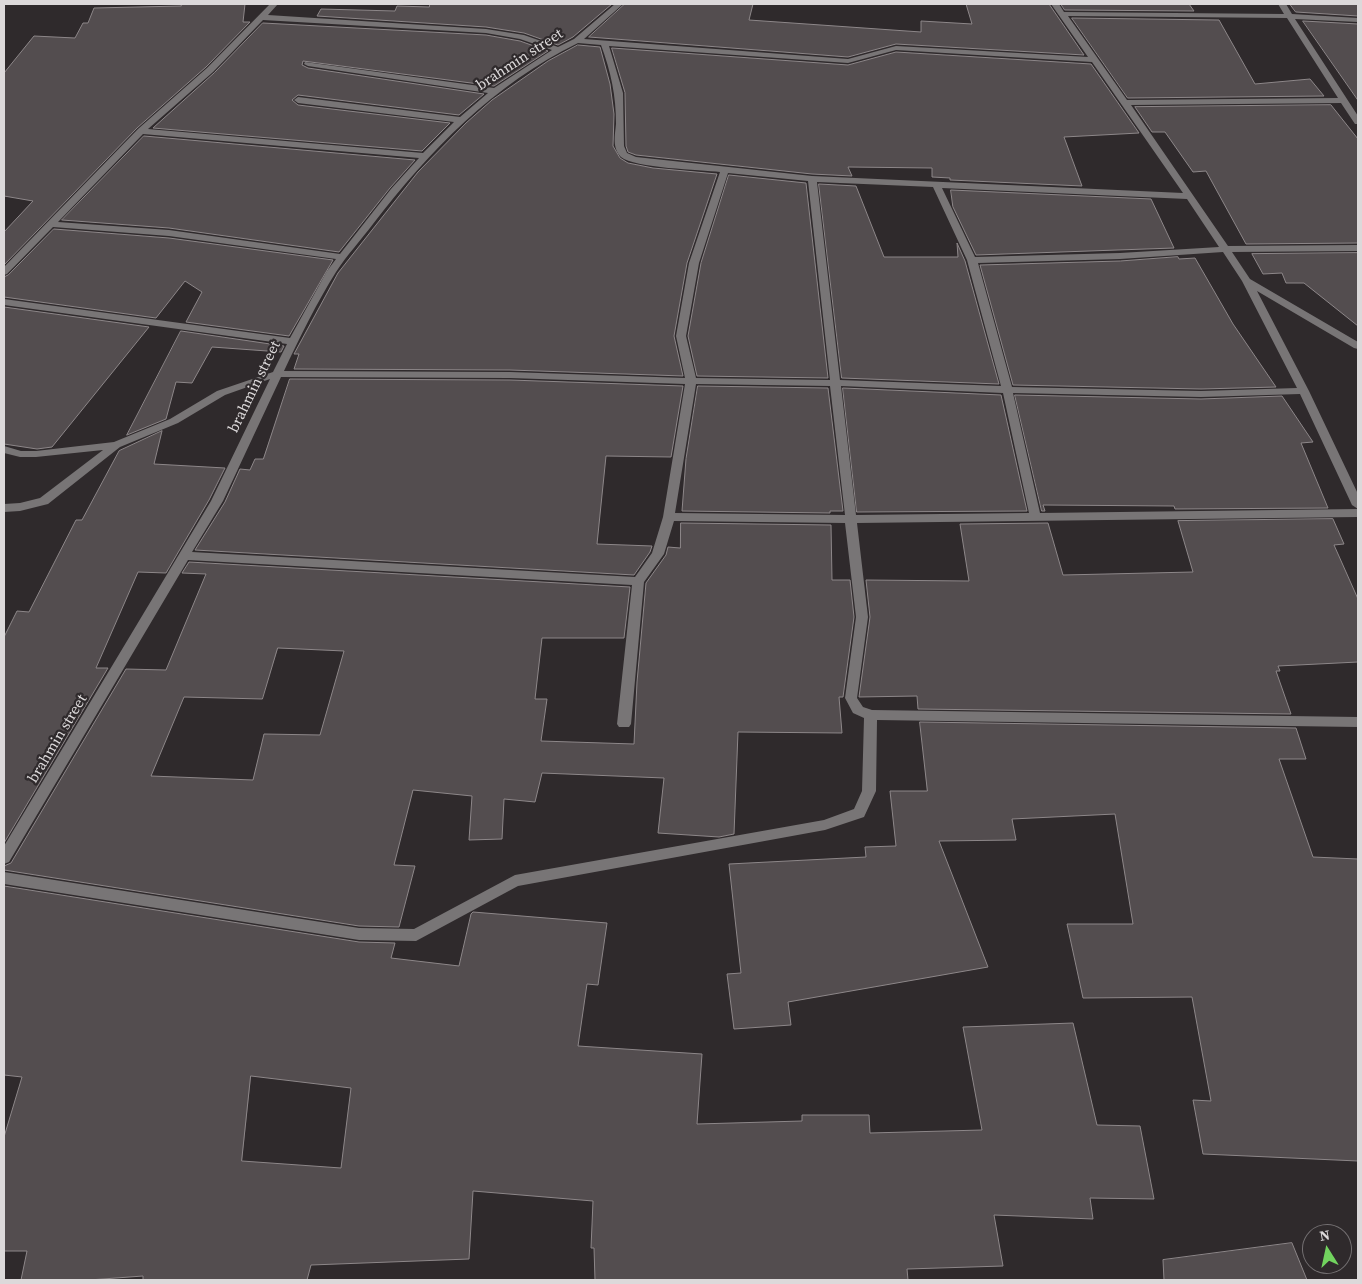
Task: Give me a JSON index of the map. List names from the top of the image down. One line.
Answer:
{"streets":{"street":["brahmin street"]},"north":"top"}
